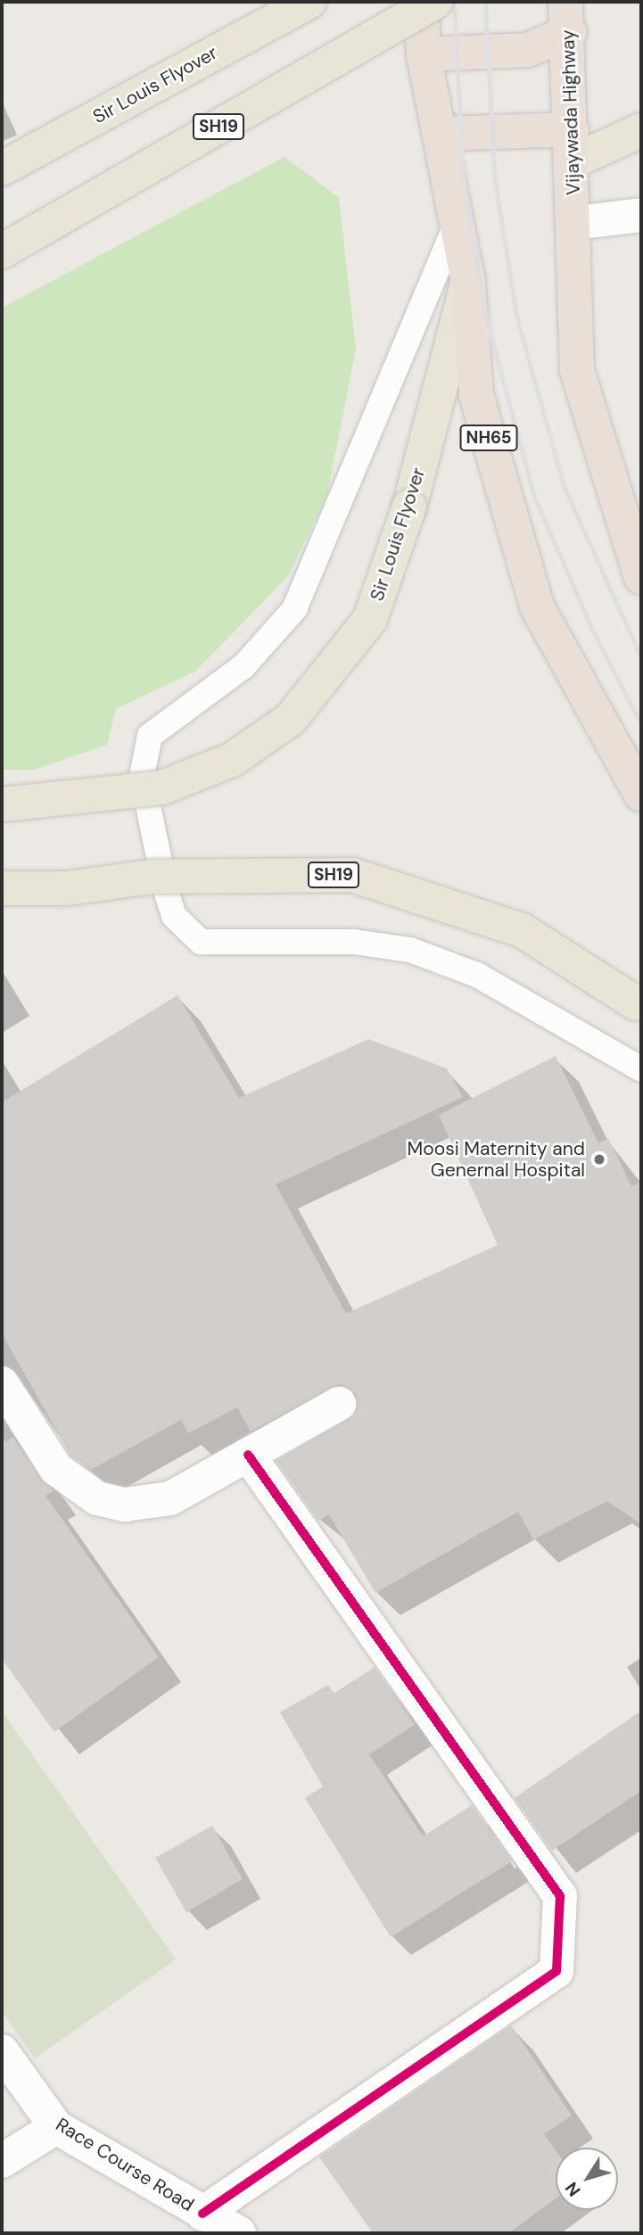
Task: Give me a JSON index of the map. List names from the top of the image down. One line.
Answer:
{"streets":{"highway":["Vijaywada Highway","NH65"],"main road":["Sir Louis Flyover","SH19"],"street":["Race Course Road"]},"crossings":[["Sir Louis Flyover","NH65"]],"places":["Moosi Maternity and Genernal Hospital"],"north":"bottom left"}
